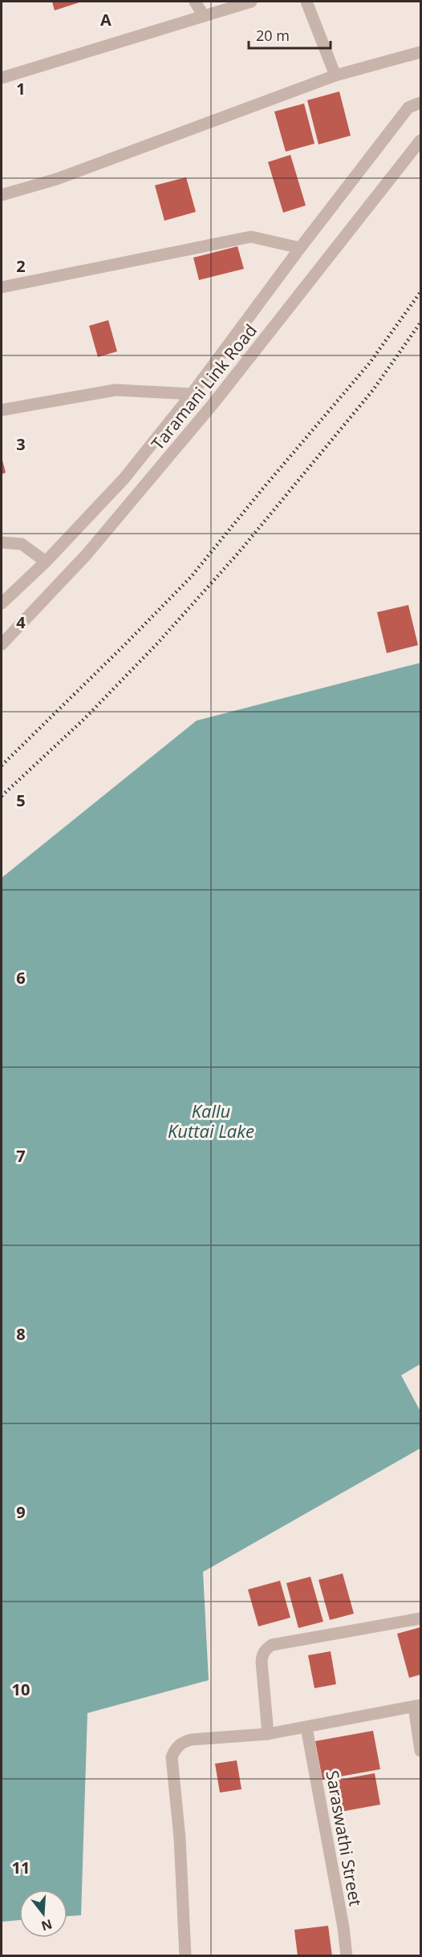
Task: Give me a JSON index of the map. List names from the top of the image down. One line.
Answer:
{"streets":{"street":["Taramani Link Road","Saraswathi Street"]},"water":["Kallu Kuttai Lake"],"scale_bar":"20 m","north":"bottom","grid":{"columns":["A"],"rows":["1","2","3","4","5","6","7","8","9","10","11"]}}
